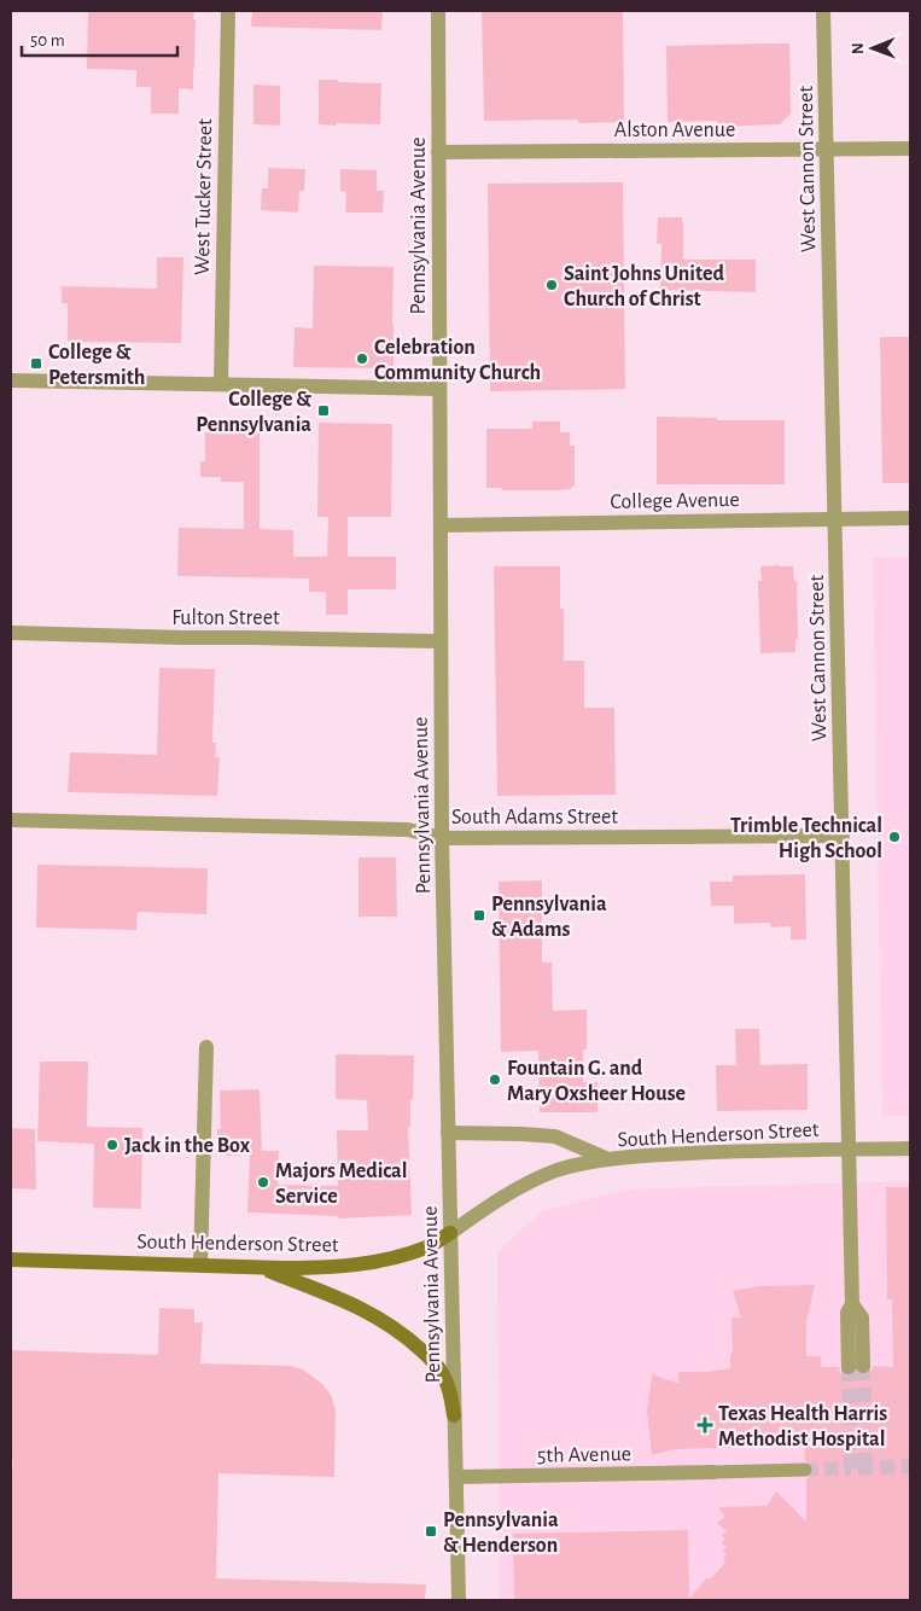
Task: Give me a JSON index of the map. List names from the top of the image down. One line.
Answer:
{"streets":{"main road":["South Henderson Street"],"street":["Alston Avenue","West Cannon Street","West Tucker Street","Pennsylvania Avenue","College Avenue","Fulton Street","South Adams Street","5th Avenue"]},"crossings":[["Alston Avenue","West Cannon Street"],["Alston Avenue","Pennsylvania Avenue"],["West Cannon Street","College Avenue"],["West Cannon Street","South Adams Street"],["West Cannon Street","South Henderson Street"],["Pennsylvania Avenue","College Avenue"],["Pennsylvania Avenue","Fulton Street"],["Pennsylvania Avenue","South Adams Street"],["Pennsylvania Avenue","South Henderson Street"],["Pennsylvania Avenue","5th Avenue"]],"places":{"other":["Saint Johns United Church of Christ","Celebration Community Church","Trimble Technical High School","Fountain G. and Mary Oxsheer House","Jack in the Box","Majors Medical Service"],"transit":["College & Petersmith","College & Pennsylvania","Pennsylvania & Adams","Pennsylvania & Henderson"],"health":["Texas Health Harris Methodist Hospital"]},"scale_bar":"50 m","north":"left"}
